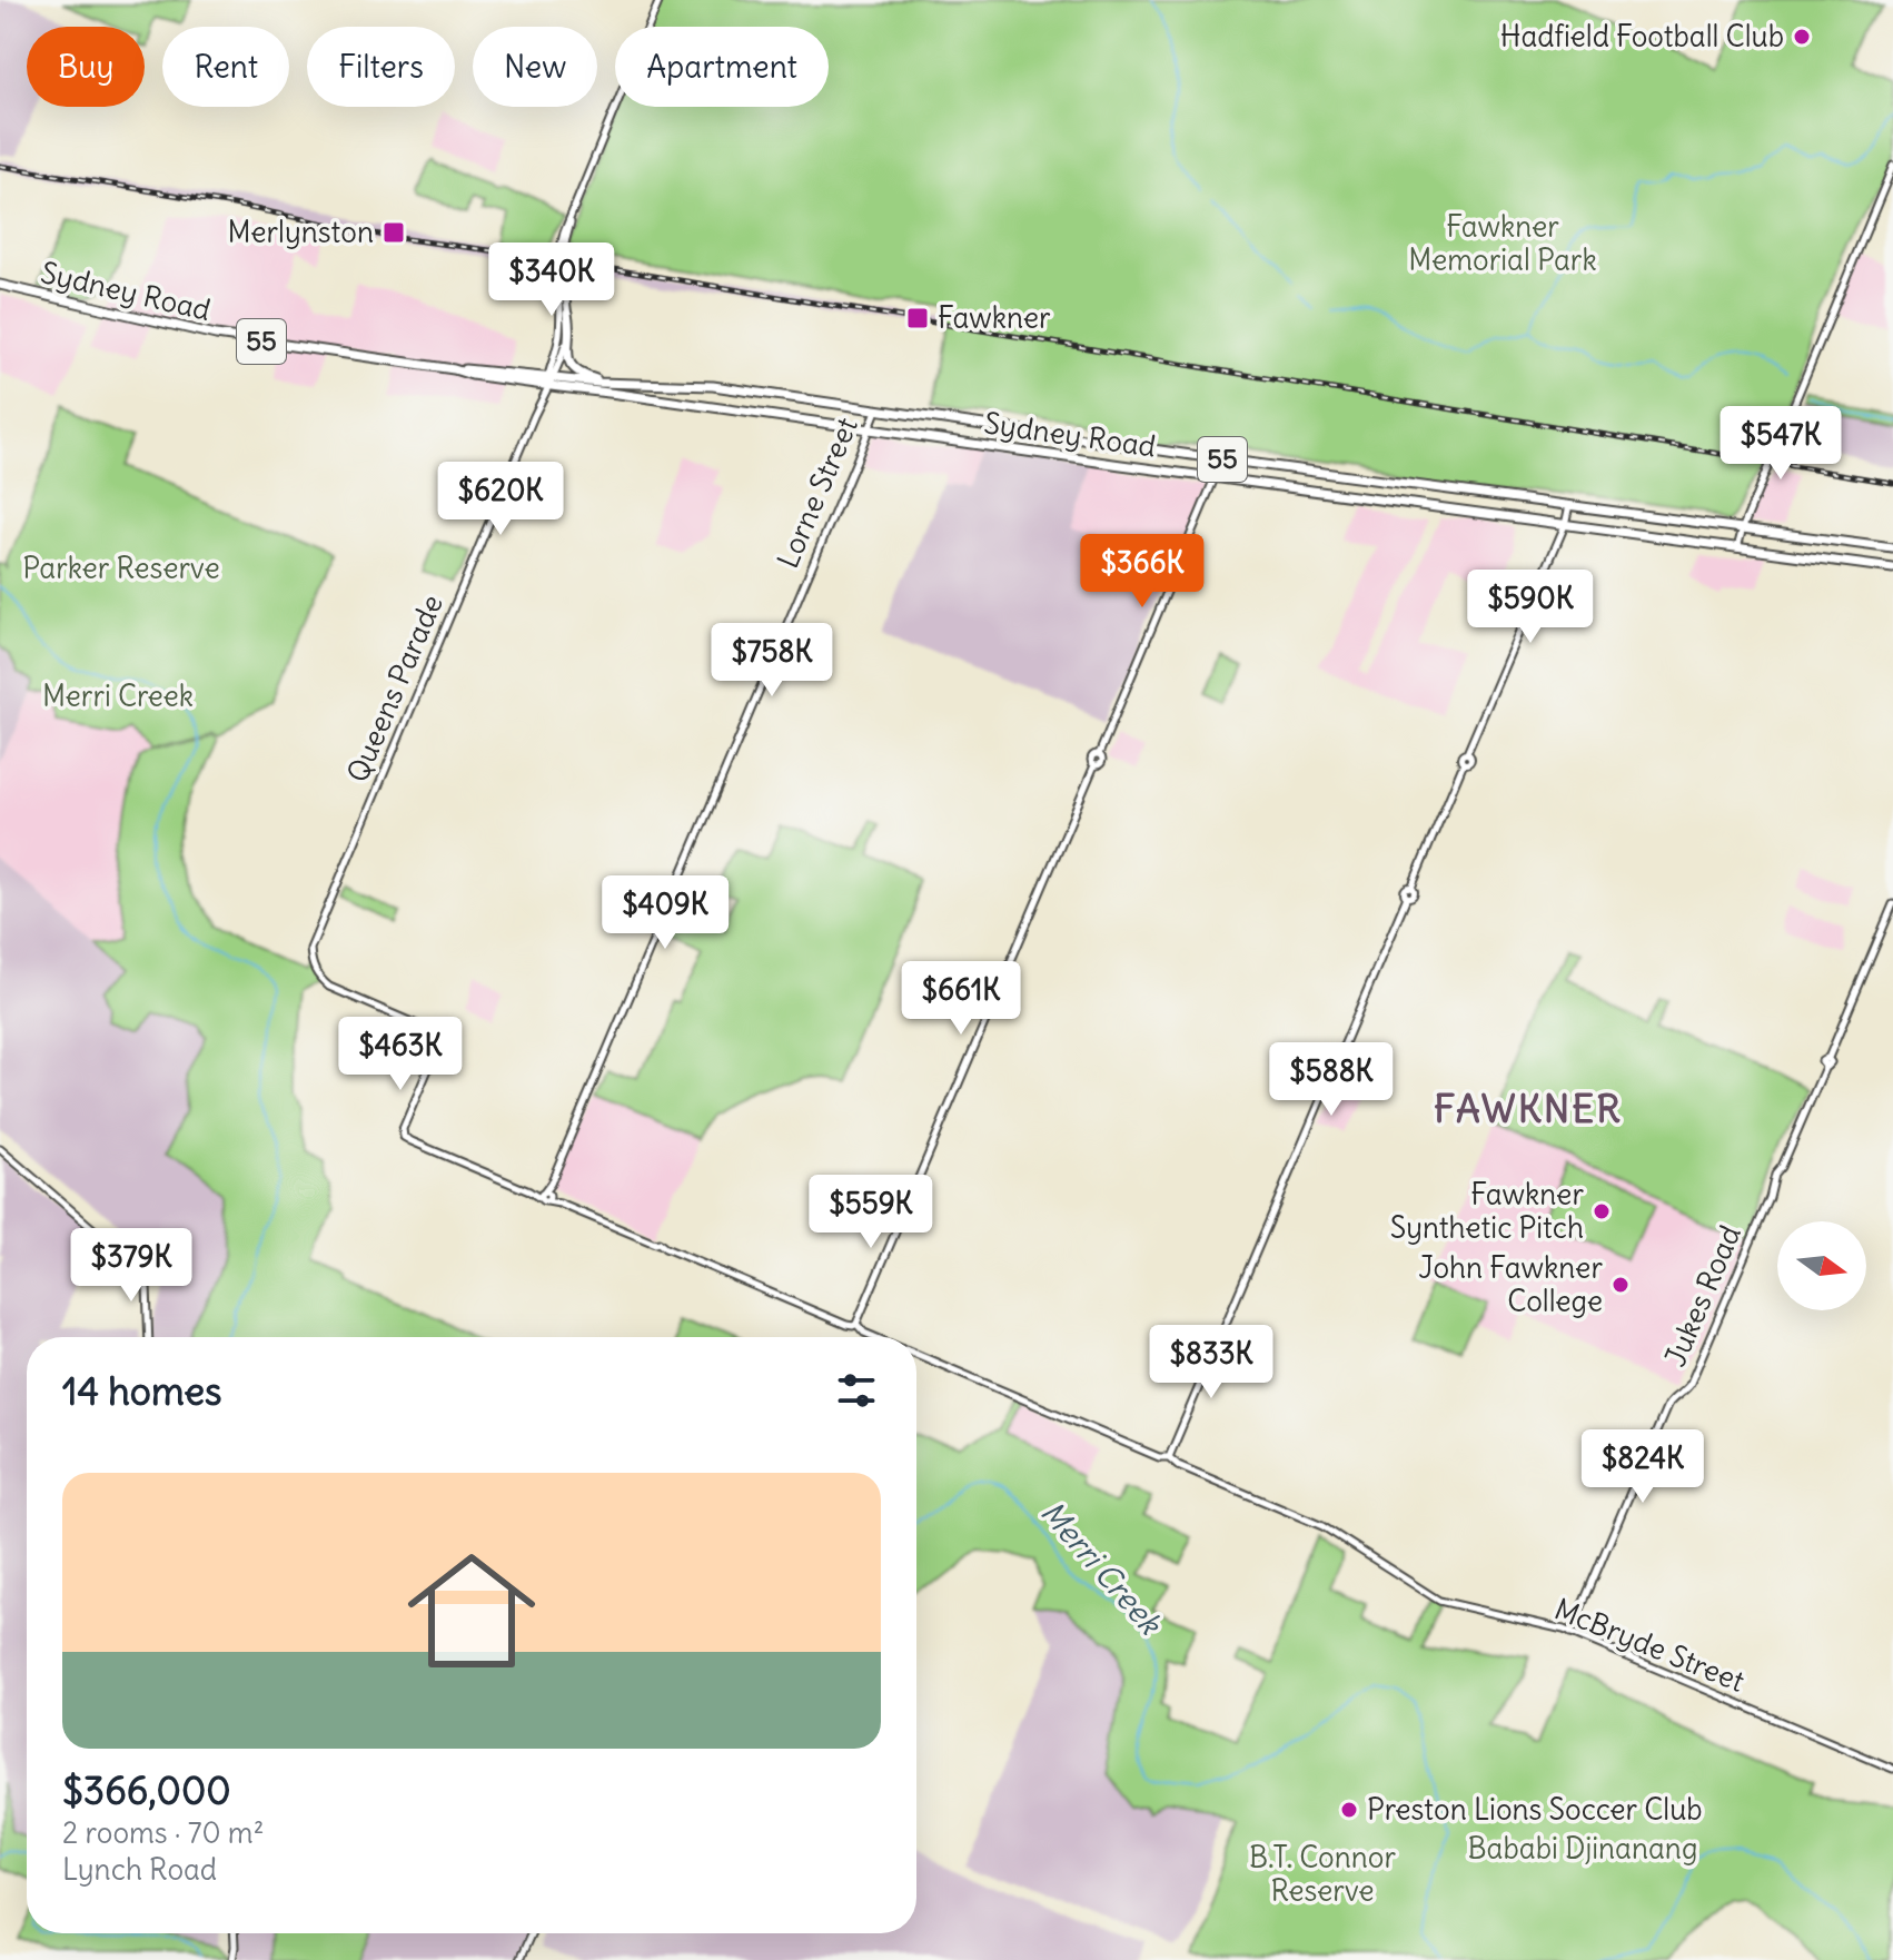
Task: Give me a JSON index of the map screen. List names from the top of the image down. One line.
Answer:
{"streets":{"highway":["Sydney Road","55"],"street":["Lorne Street","Queens Parade","Jukes Road","McBryde Street"]},"crossings":[["Sydney Road","Lorne Street"],["Sydney Road","Queens Parade"],["Lorne Street","McBryde Street"],["Queens Parade","McBryde Street"],["Jukes Road","McBryde Street"]],"districts":["FAWKNER"],"water":["Merri Creek"],"parks":["Fawkner Memorial Park","Parker Reserve","Merri Creek","Bababi Djinanang","B.T. Connor Reserve"],"places":{"other":["Hadfield Football Club","Fawkner Synthetic Pitch","John Fawkner College","Preston Lions Soccer Club"],"transit":["Merlynston","Fawkner"]},"north":"right","page":{"chip":["Buy","Rent","Filters","New","Apartment"],"price":["$340K","$547K","$620K","$366K","$590K","$758K","$409K","$661K","$463K","$588K","$559K","$379K","$833K","$824K"],"heading":"14 homes","list":[{"name":"$366,000","note":"2 rooms · 70 m² · Lynch Road"}]}}
